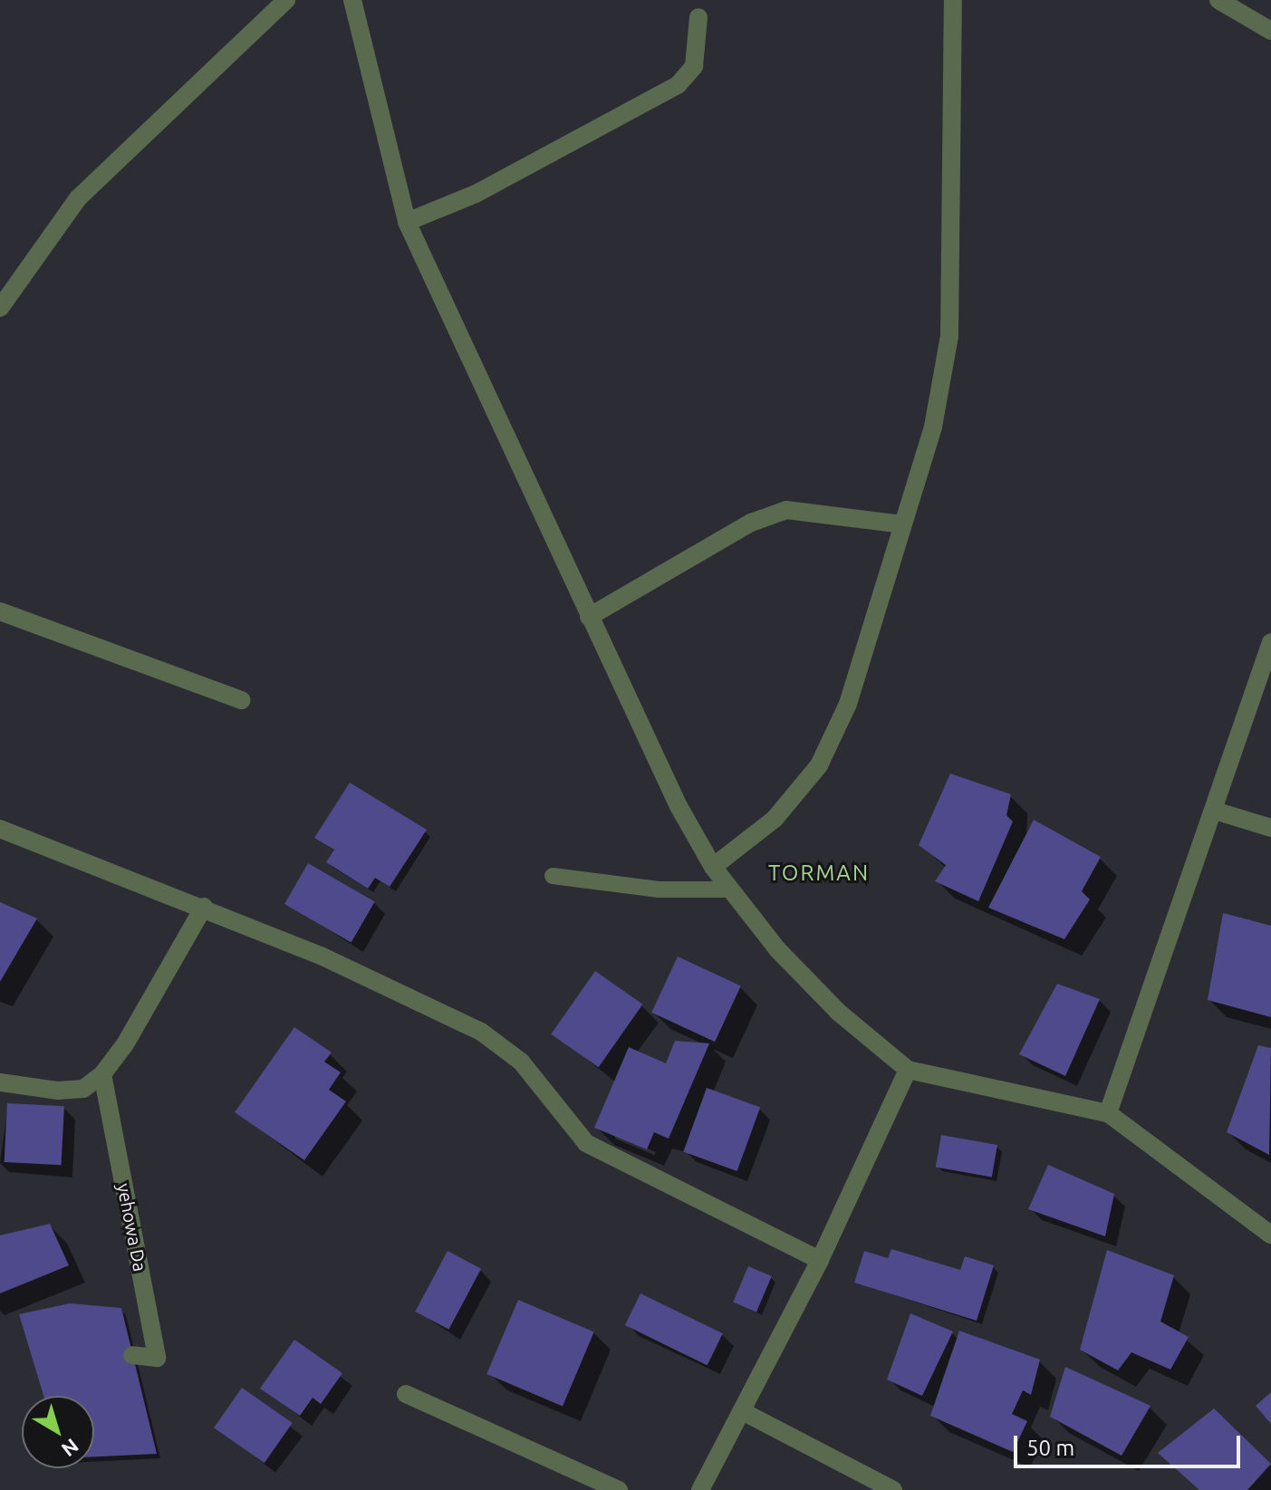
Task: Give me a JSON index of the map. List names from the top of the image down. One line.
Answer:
{"streets":{"street":["yehowa Da"]},"districts":["TORMAN"],"scale_bar":"50 m","north":"bottom right"}
